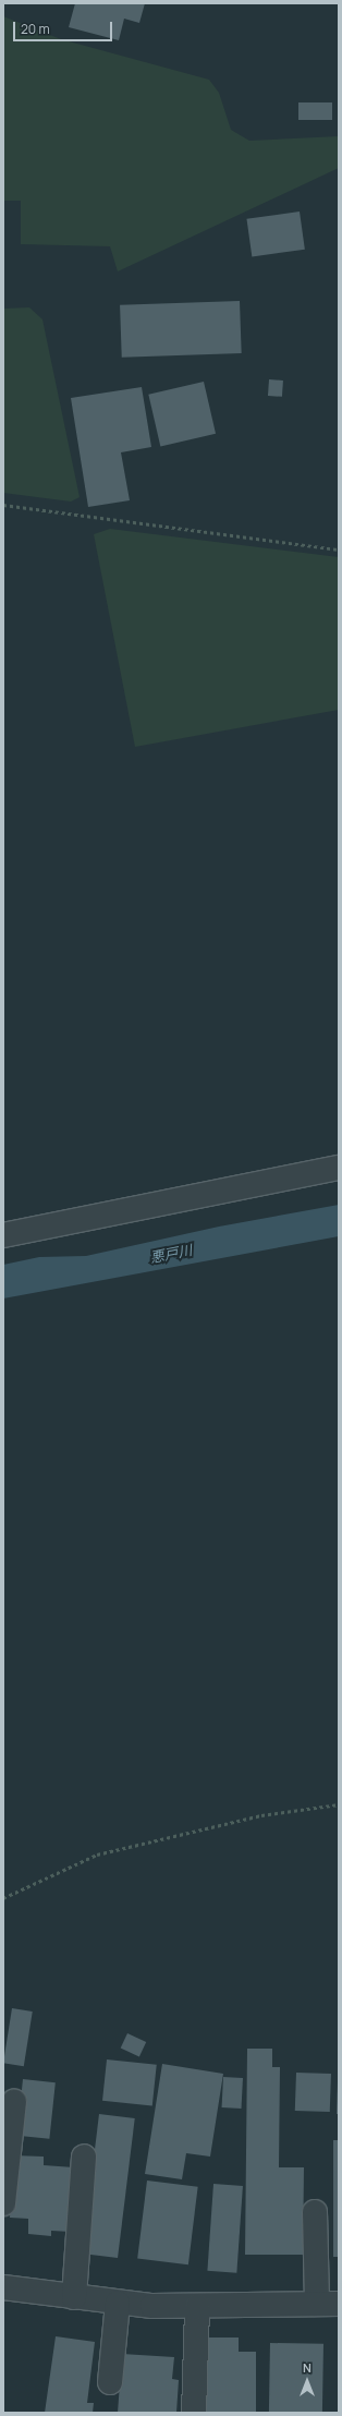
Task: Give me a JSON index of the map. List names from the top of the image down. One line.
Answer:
{"water":["悪戸川"],"scale_bar":"20 m","north":"top"}
